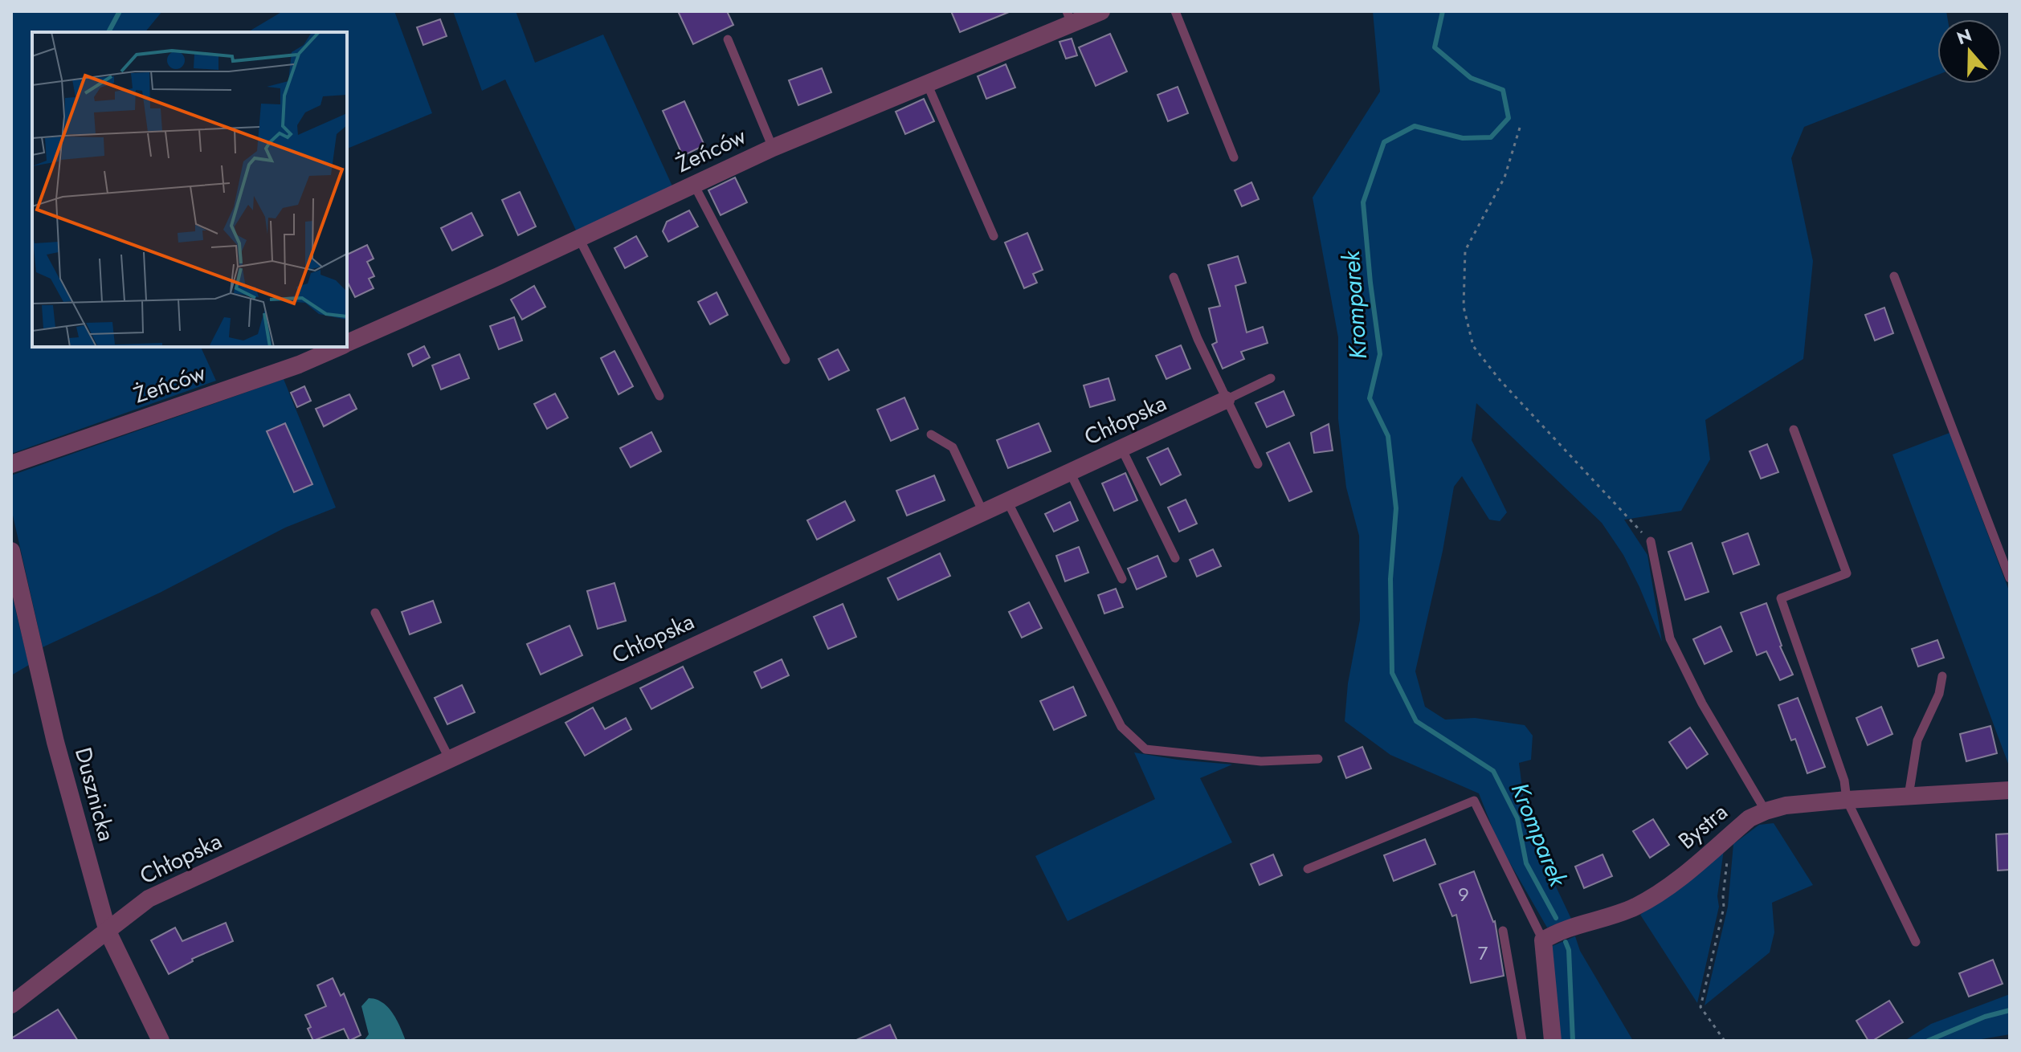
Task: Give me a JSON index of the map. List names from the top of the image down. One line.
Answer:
{"streets":{"street":["Żeńców","Chłopska","Dusznicka","Bystra"]},"crossings":[["Chłopska","Dusznicka"]],"water":["Kromparek"],"house_numbers":["9","7"],"north":"top"}
